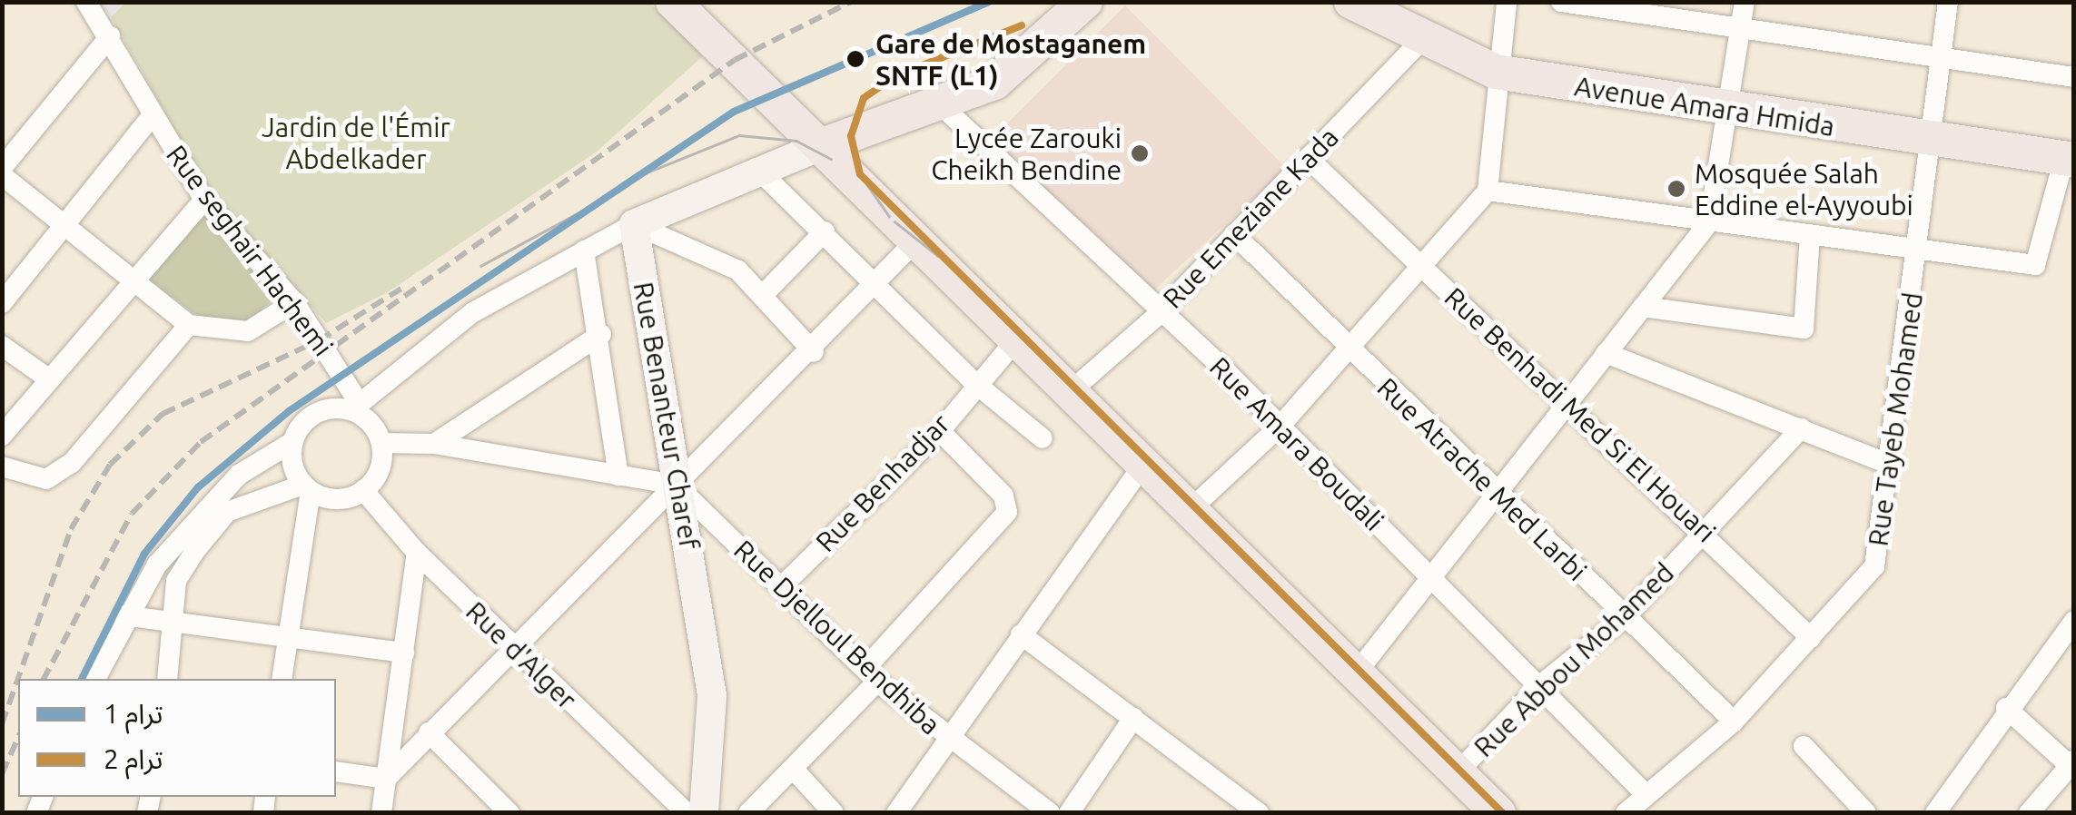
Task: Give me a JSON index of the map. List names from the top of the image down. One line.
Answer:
{"streets":{"main road":["Avenue Amara Hmida","Rue Benanteur Charef"],"street":["Rue Emeziane Kada","Rue seghair Hachemi","Rue Benhadi Med Si El Houari","Rue Tayeb Mohamed","Rue Amara Boudali","Rue Atrache Med Larbi","Rue Benhadjar","Rue Djelloul Bendhiba","Rue d'Alger","Rue Abbou Mohamed"]},"crossings":[["Avenue Amara Hmida","Rue Emeziane Kada"],["Avenue Amara Hmida","Rue Tayeb Mohamed"],["Rue Emeziane Kada","Rue Benhadi Med Si El Houari"],["Rue Emeziane Kada","Rue Amara Boudali"],["Rue Emeziane Kada","Rue Atrache Med Larbi"],["Rue seghair Hachemi","Rue d'Alger"],["Rue Benhadi Med Si El Houari","Rue Tayeb Mohamed"],["Rue Benhadi Med Si El Houari","Rue Abbou Mohamed"],["Rue Benanteur Charef","Rue Djelloul Bendhiba"],["Rue Tayeb Mohamed","Rue Amara Boudali"],["Rue Tayeb Mohamed","Rue Atrache Med Larbi"],["Rue Amara Boudali","Rue Abbou Mohamed"],["Rue Atrache Med Larbi","Rue Abbou Mohamed"],["Rue Benhadjar","Rue Djelloul Bendhiba"]],"parks":["Jardin de l'Émir Abdelkader"],"places":["Gare de Mostaganem SNTF (L1)","Lycée Zarouki Cheikh Bendine","Mosquée Salah Eddine el-Ayyoubi"],"lines":["tram line 1","tram line 2"],"legend":["ترام 1","ترام 2"]}
